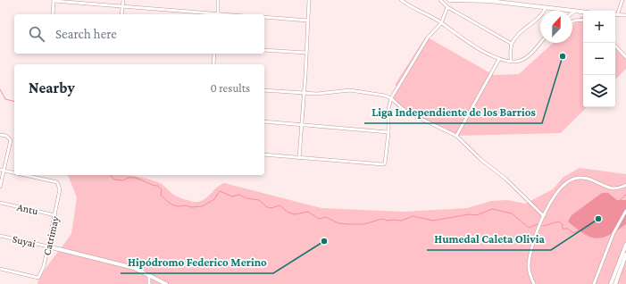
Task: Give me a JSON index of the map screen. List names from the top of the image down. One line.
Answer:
{"streets":{"street":["Antu","Catrimay","Suyai"]},"crossings":[["Antu","Catrimay"],["Catrimay","Suyai"]],"places":["Liga Independiente de los Barrios","Humedal Caleta Olivia","Hipódromo Federico Merino"],"north":"top","page":{"map_buttons":["+","−"],"search":"Search here","heading":["Nearby","0 results"]}}
